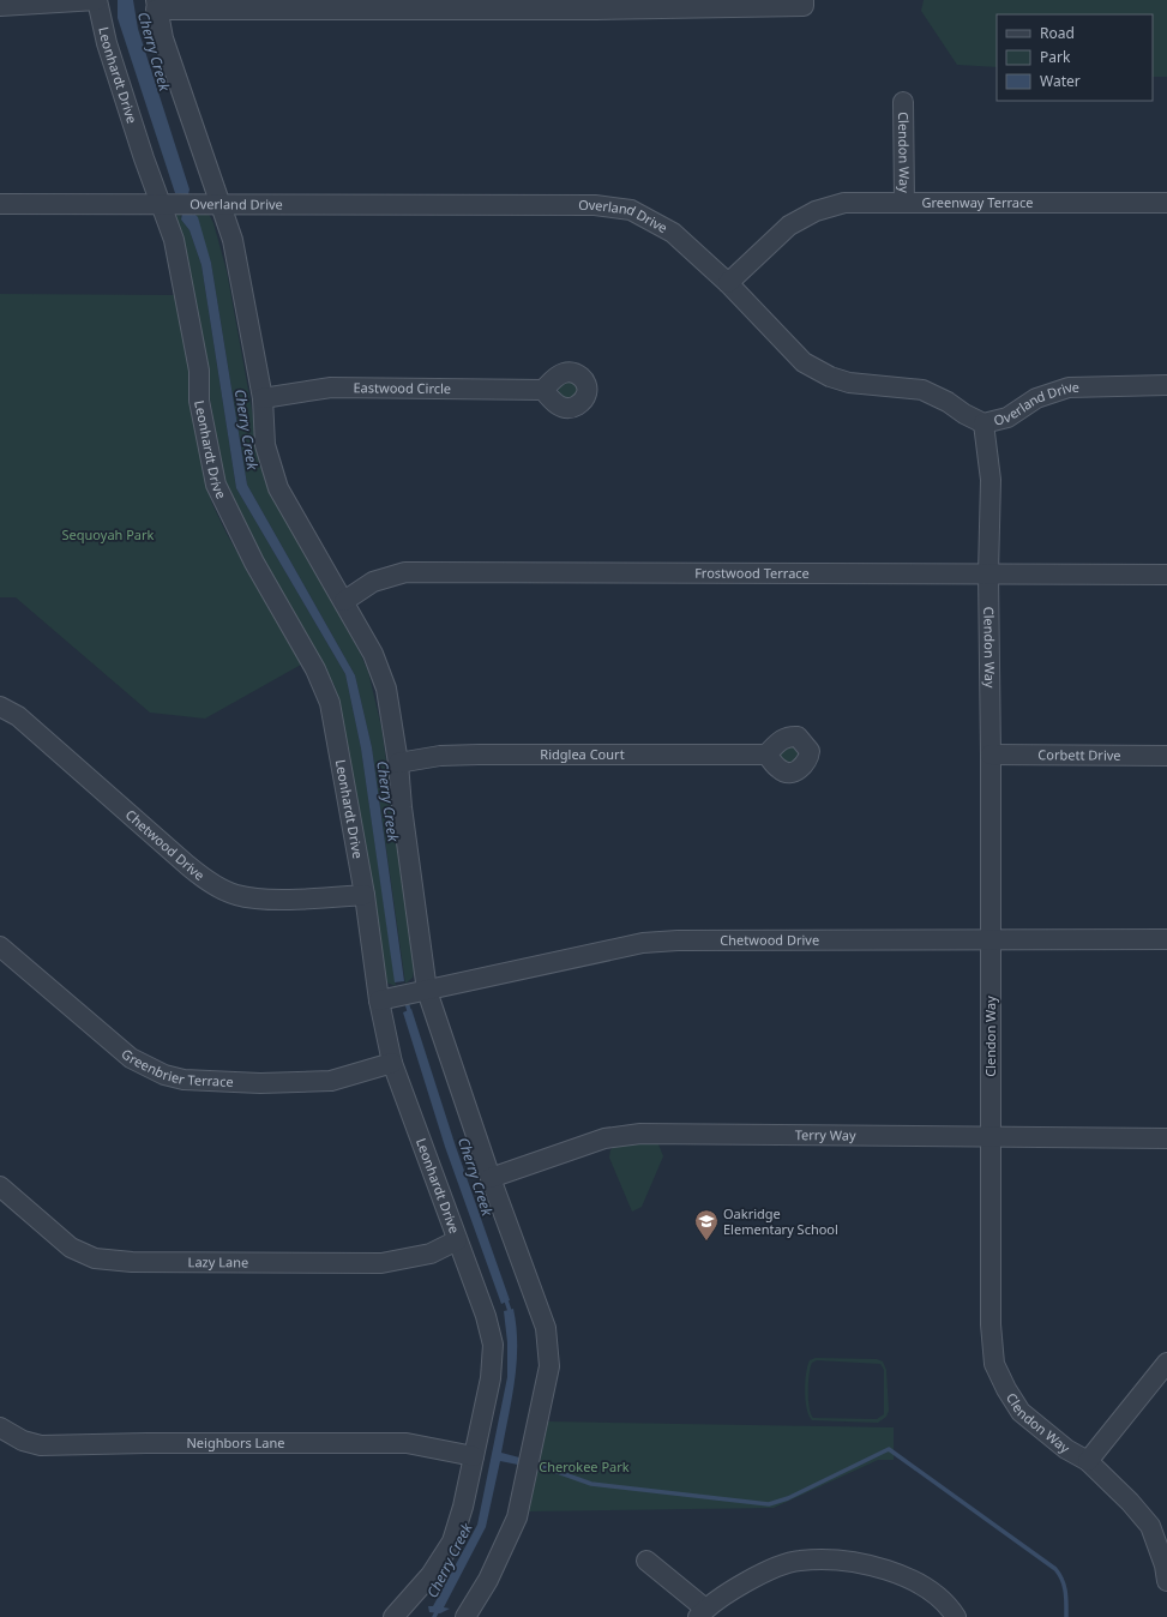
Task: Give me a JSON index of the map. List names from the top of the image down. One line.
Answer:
{"streets":{"street":["Leonhardt Drive","Clendon Way","Greenway Terrace","Overland Drive","Eastwood Circle","Frostwood Terrace","Ridglea Court","Corbett Drive","Chetwood Drive","Greenbrier Terrace","Terry Way","Lazy Lane","Neighbors Lane"]},"crossings":[["Leonhardt Drive","Overland Drive"],["Leonhardt Drive","Eastwood Circle"],["Leonhardt Drive","Frostwood Terrace"],["Leonhardt Drive","Ridglea Court"],["Leonhardt Drive","Chetwood Drive"],["Leonhardt Drive","Greenbrier Terrace"],["Leonhardt Drive","Terry Way"],["Leonhardt Drive","Lazy Lane"],["Leonhardt Drive","Neighbors Lane"],["Clendon Way","Greenway Terrace"],["Clendon Way","Overland Drive"],["Clendon Way","Frostwood Terrace"],["Clendon Way","Corbett Drive"],["Clendon Way","Chetwood Drive"],["Clendon Way","Terry Way"],["Greenway Terrace","Overland Drive"]],"water":["Cherry Creek"],"parks":["Sequoyah Park","Cherokee Park"],"places":{"school or university":["Oakridge Elementary School"]},"legend":["Road","Park","Water"]}
